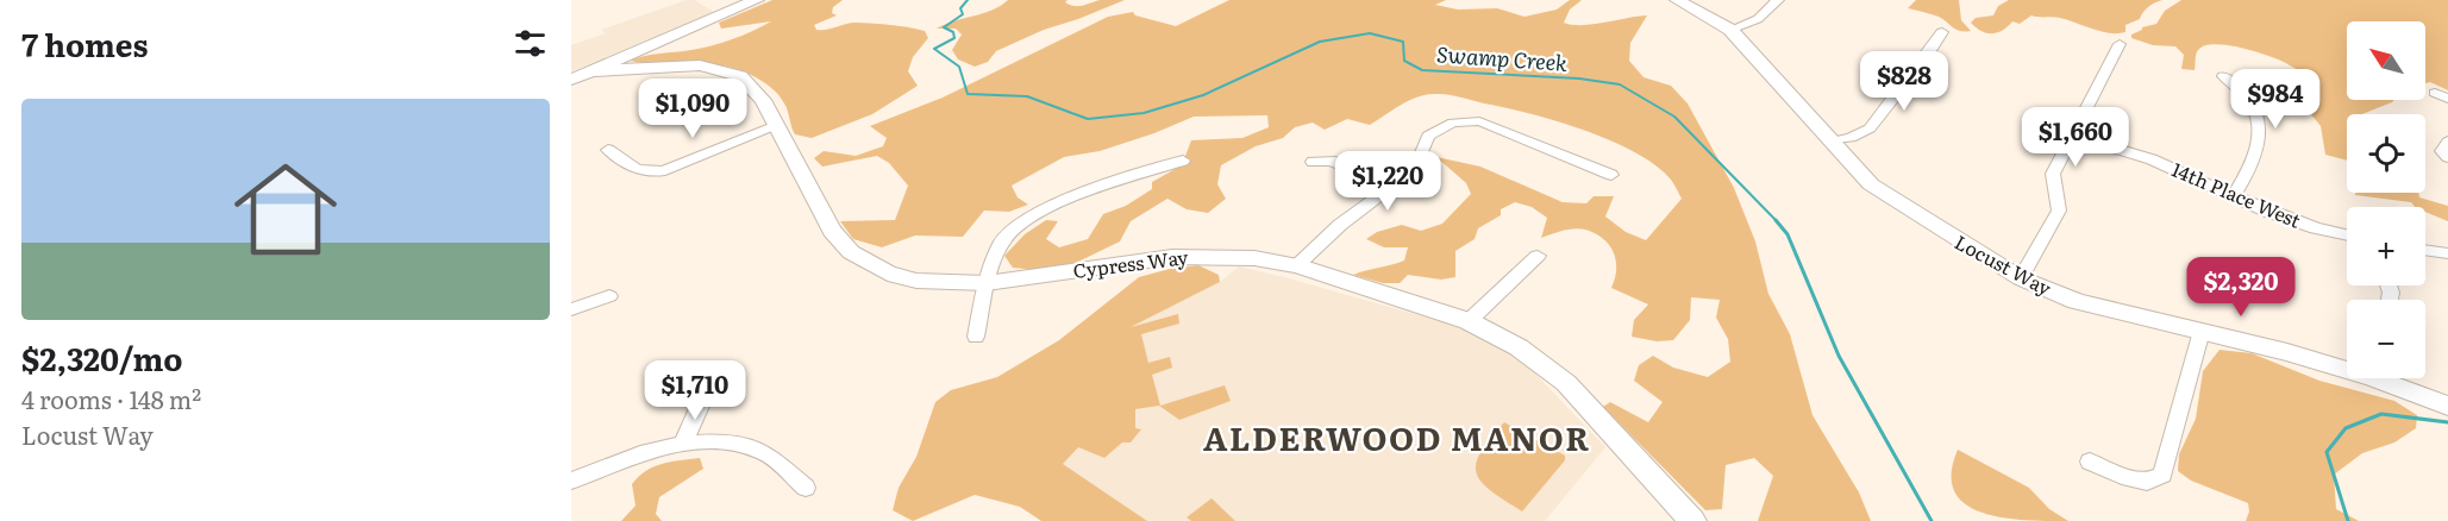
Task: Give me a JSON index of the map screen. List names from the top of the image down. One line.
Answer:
{"streets":{"street":["14th Place West","Cypress Way","Locust Way"]},"districts":["ALDERWOOD MANOR"],"water":["Swamp Creek"],"north":"top left","page":{"heading":"7 homes","map_buttons":["+","−"],"price":["$828","$984","$1,090","$1,660","$1,220","$2,320","$1,710"],"list":[{"name":"$2,320/mo","note":"4 rooms · 148 m² · Locust Way"}]}}
